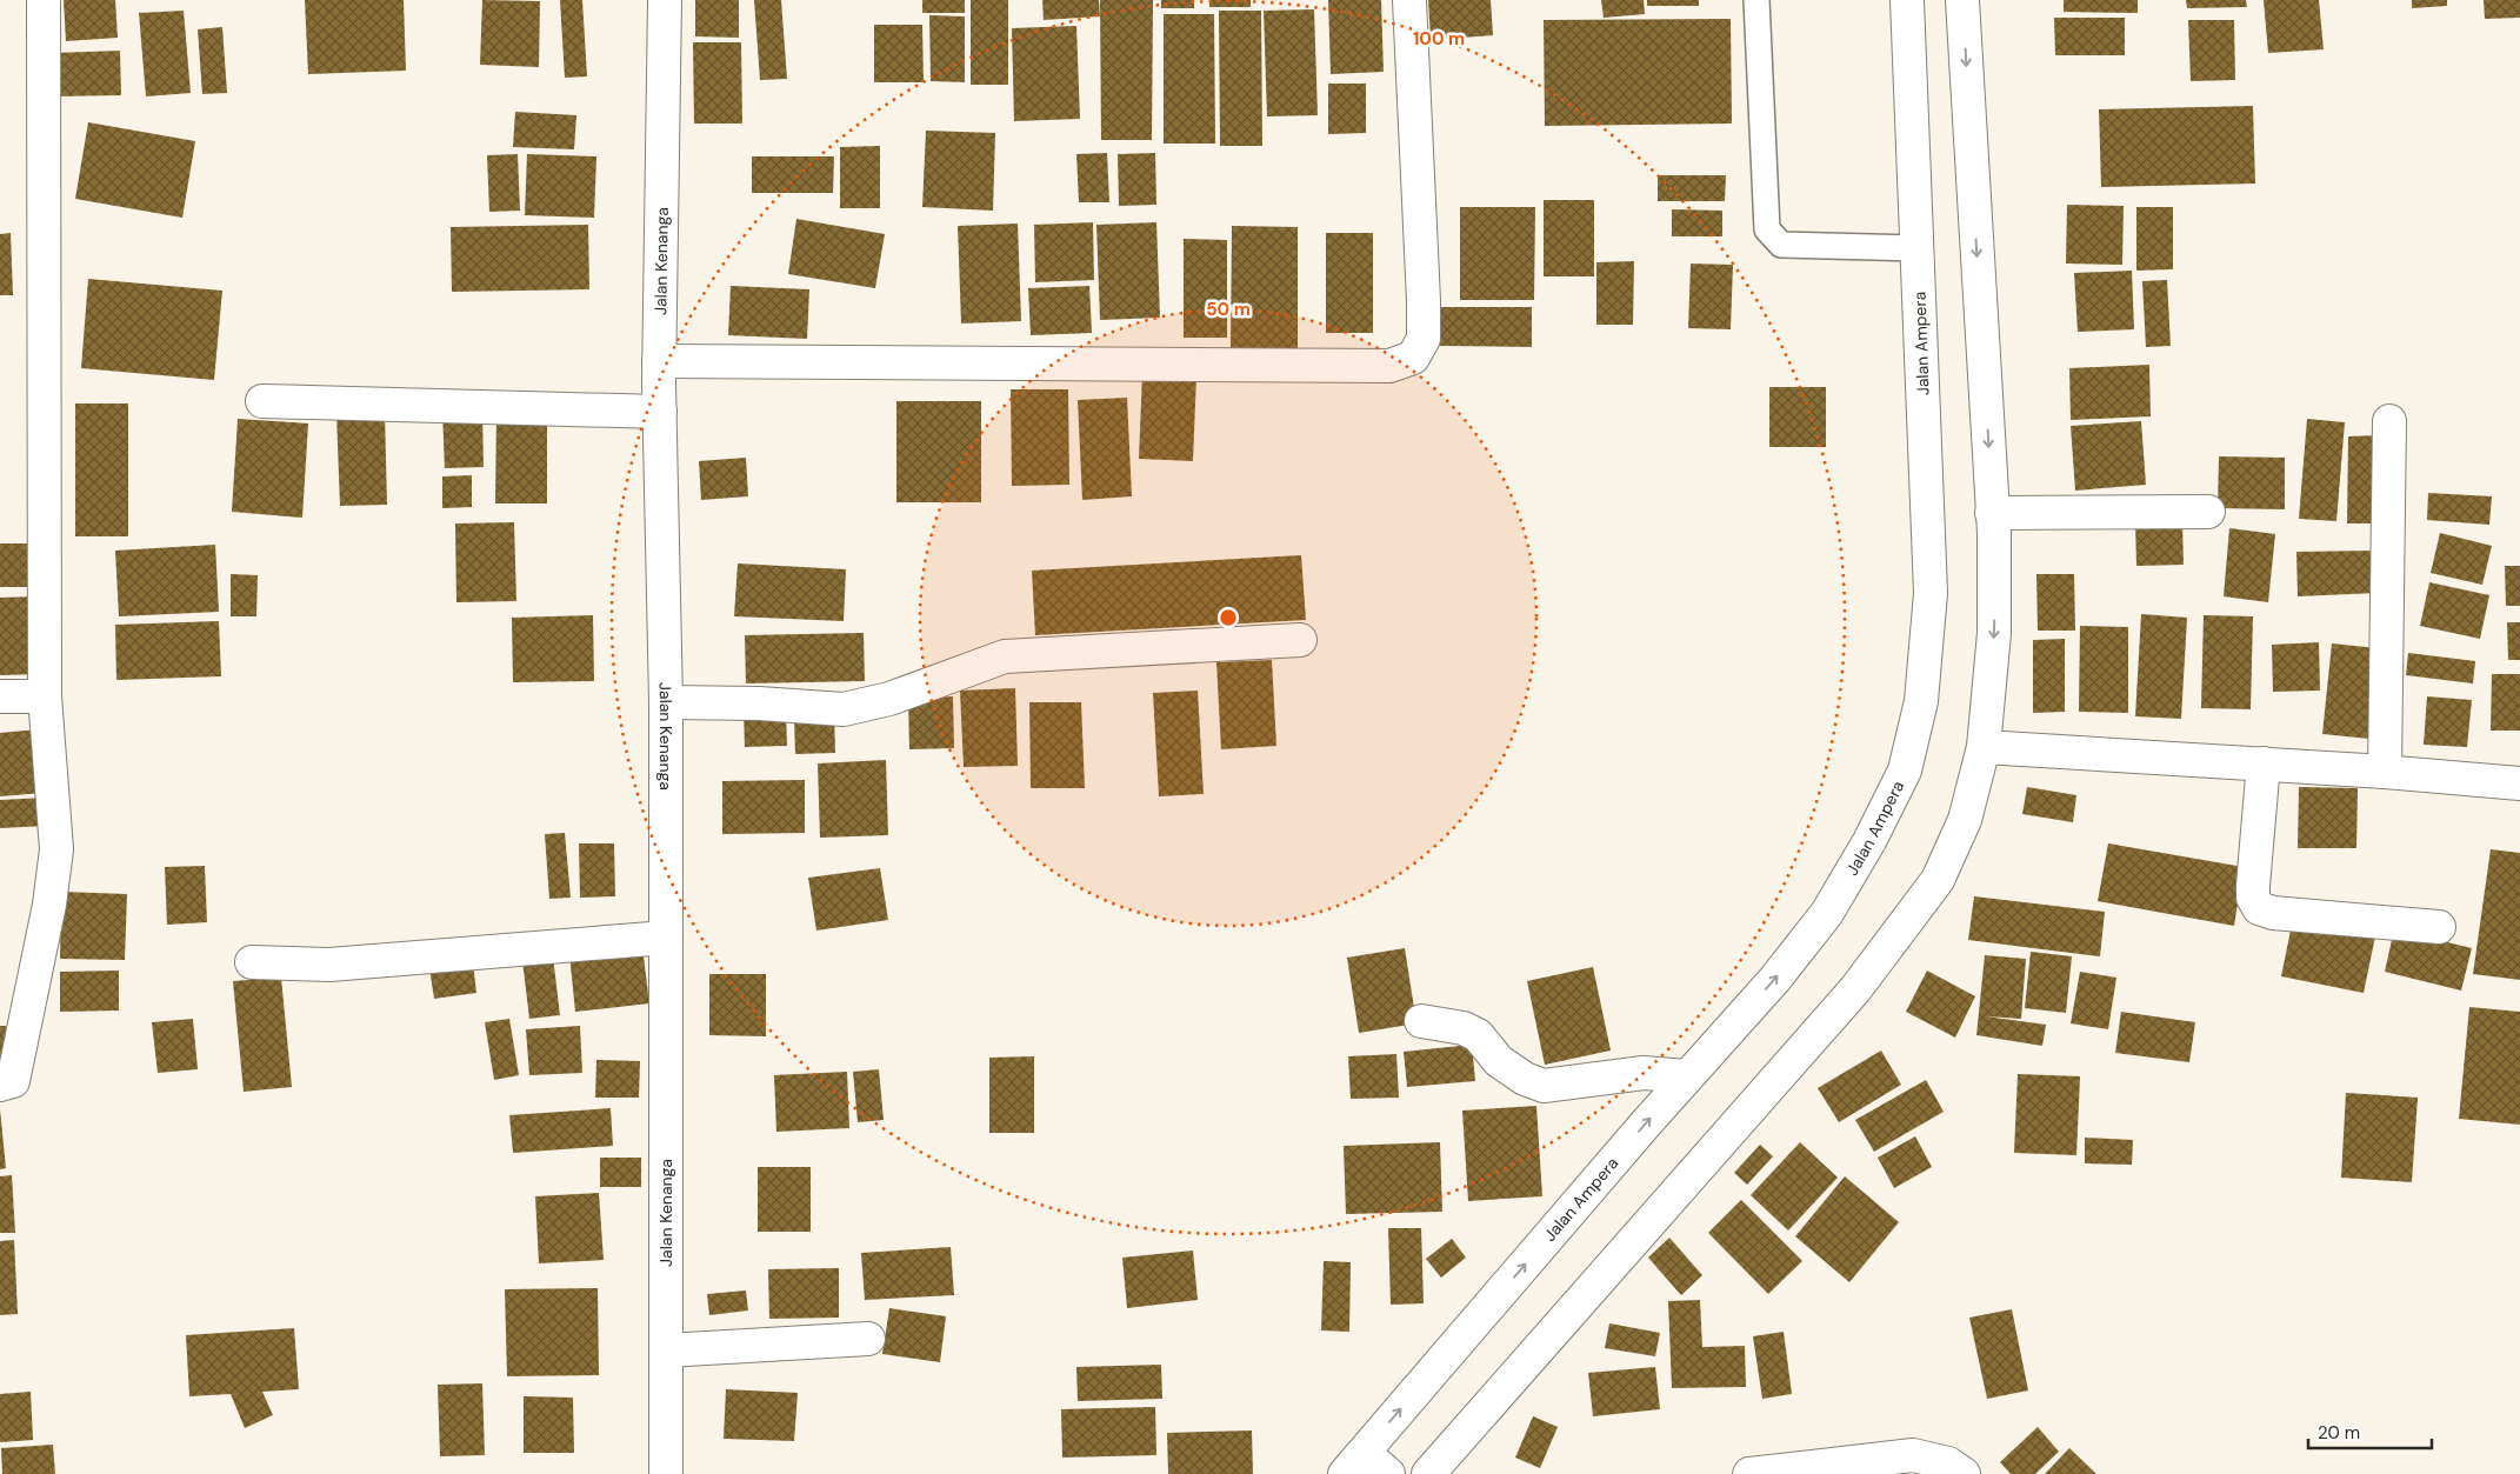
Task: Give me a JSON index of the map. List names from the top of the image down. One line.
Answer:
{"streets":{"street":["Jalan Kenanga","Jalan Ampera"]},"scale_bar":"20 m","rings":["100 m","50 m"]}
